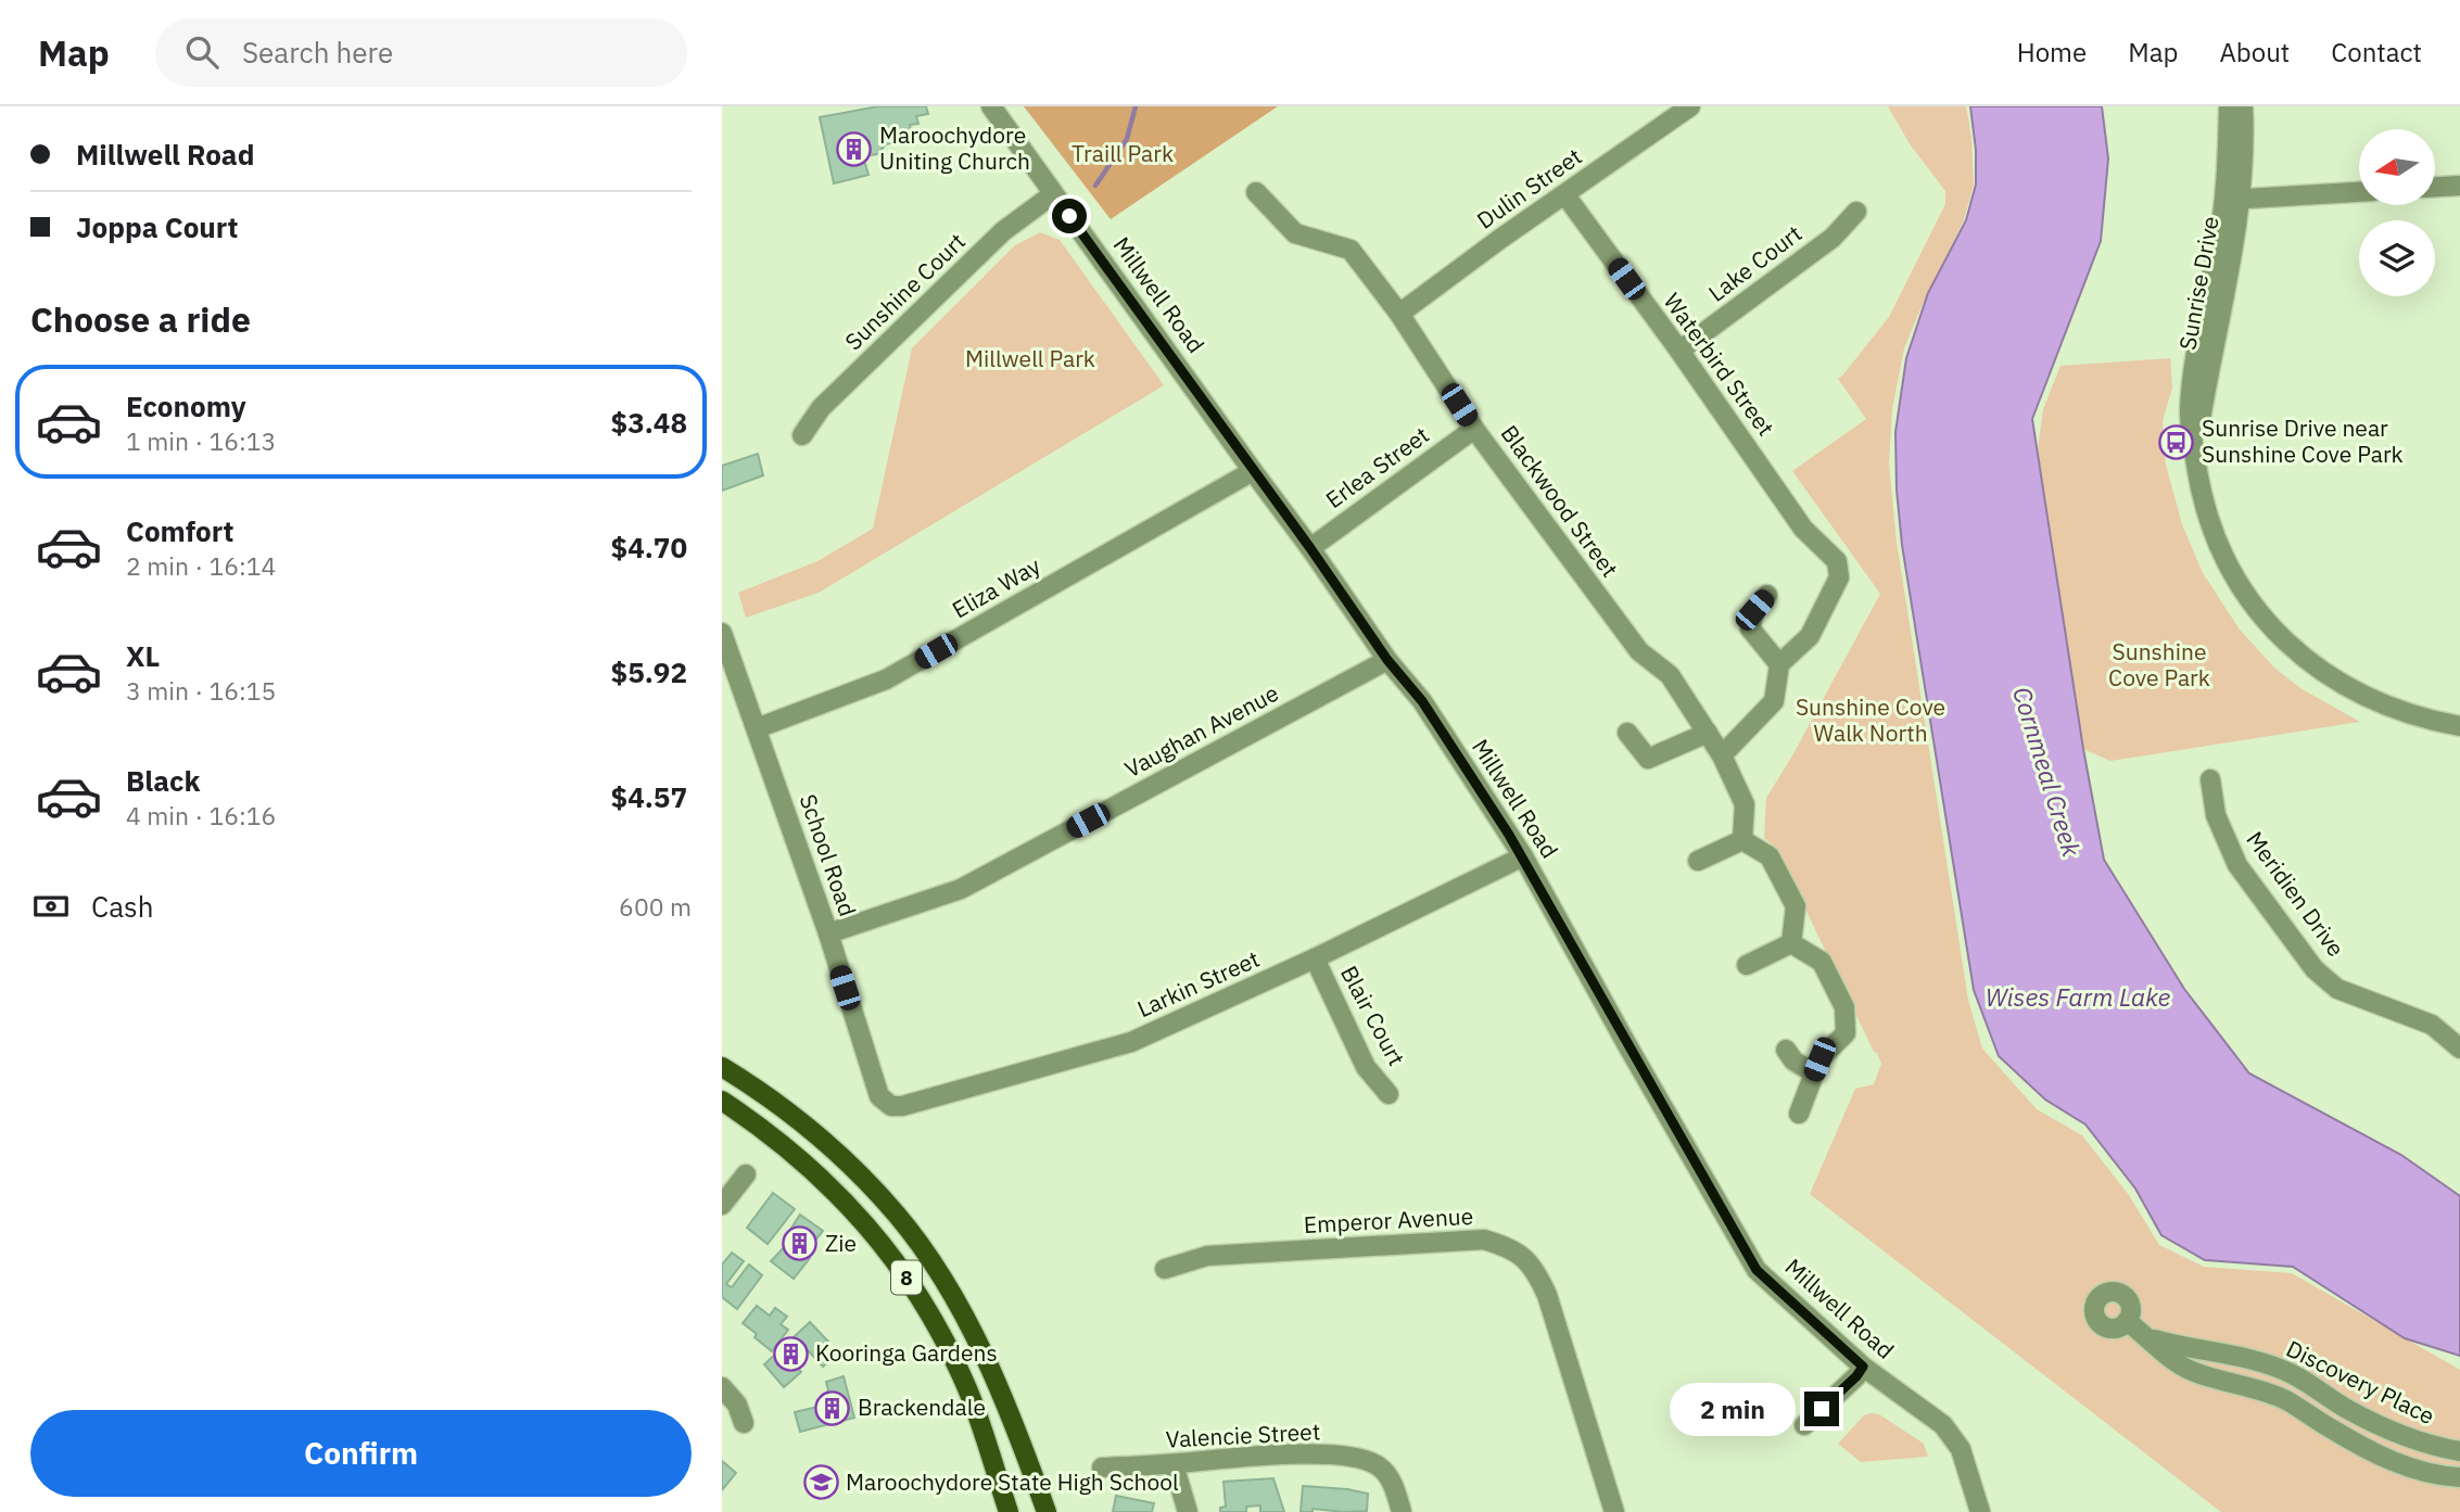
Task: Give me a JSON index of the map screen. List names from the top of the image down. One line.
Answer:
{"streets":{"main road":["8"],"street":["Dulin Street","Lake Court","Sunrise Drive","Sunshine Court","Millwell Road","Waterbird Street","Erlea Street","Blackwood Street","Eliza Way","Vaughan Avenue","School Road","Meridien Drive","Larkin Street","Blair Court","Emperor Avenue","Discovery Place","Valencie Street"]},"crossings":[["Dulin Street","Waterbird Street"],["Dulin Street","Blackwood Street"],["Lake Court","Waterbird Street"],["Sunshine Court","Millwell Road"],["Millwell Road","Erlea Street"],["Millwell Road","Eliza Way"],["Millwell Road","Vaughan Avenue"],["Millwell Road","Larkin Street"],["Erlea Street","Blackwood Street"],["Eliza Way","School Road"],["Vaughan Avenue","School Road"],["School Road","Larkin Street"],["Larkin Street","Blair Court"]],"water":["Cornmeal Creek","Wises Farm Lake"],"parks":["Traill Park","Millwell Park","Sunshine Cove Park","Sunshine Cove Walk North"],"places":{"building":["Maroochydore Uniting Church","Zie","Kooringa Gardens","Brackendale"],"bus stop":["Sunrise Drive near Sunshine Cove Park"],"school or university":["Maroochydore State High School"]},"north":"left","page":{"header":"Map","search":"Search here","nav":["Home","Map","About","Contact"],"banner":["Millwell Road","Joppa Court"],"heading":"Choose a ride","list":[{"name":"Economy","note":"1 min · 16:13","value":"$3.48"},{"name":"Comfort","note":"2 min · 16:14","value":"$4.70"},{"name":"XL","note":"3 min · 16:15","value":"$5.92"},{"name":"Black","note":"4 min · 16:16","value":"$4.57"}],"pay":["Cash","600 m"],"bubble":"2 min","buttons":"Confirm"}}
